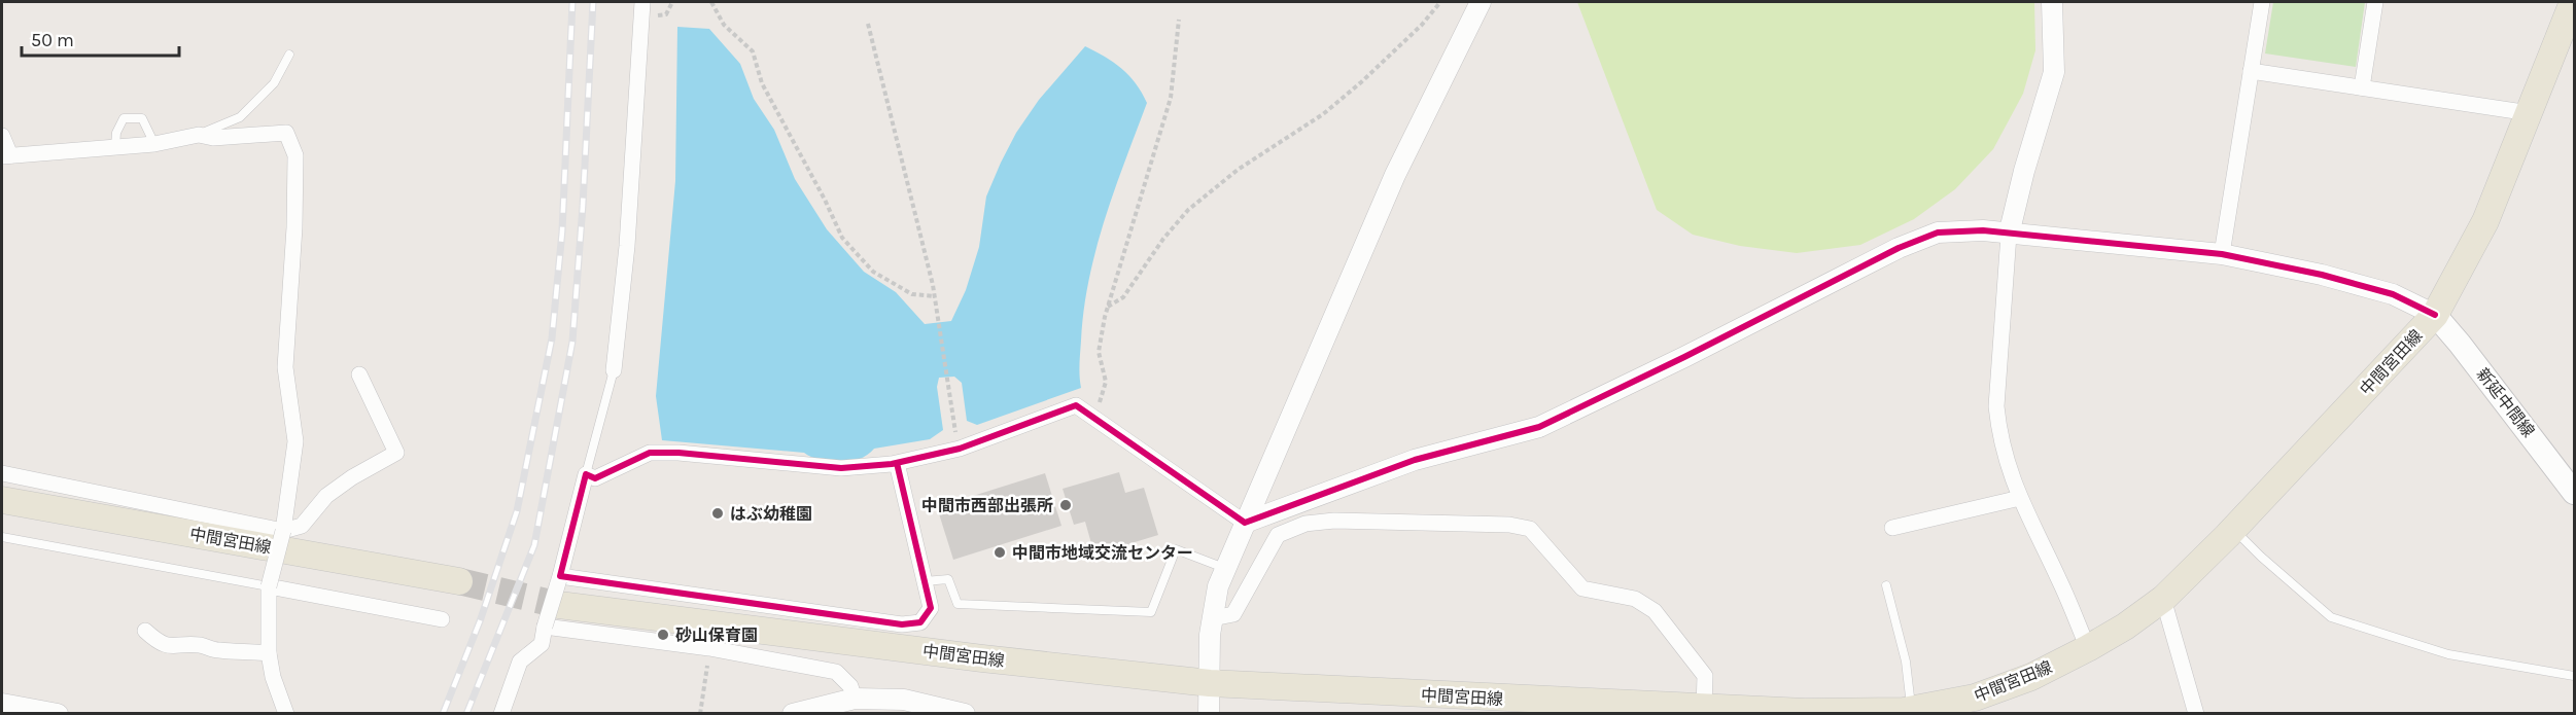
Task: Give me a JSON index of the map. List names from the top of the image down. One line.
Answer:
{"streets":{"main road":["中間宮田線","新延中間線"]},"crossings":[["中間宮田線","新延中間線"]],"places":["中間市西部出張所","はぶ幼稚園","中間市地域交流センター","砂山保育園"],"scale_bar":"50 m"}
